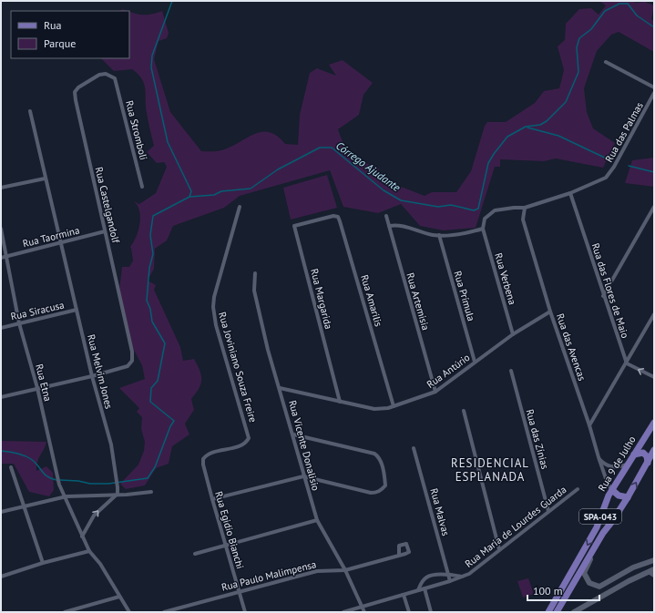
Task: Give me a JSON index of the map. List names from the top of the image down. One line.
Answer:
{"streets":{"main road":["Rua 9 de Julho","SPA-043"],"street":["Rua Stromboli","Rua das Palmas","Rua Castelgandolf","Rua Taormina","Rua Verbena","Rua das Flores de Maio","Rua Prímula","Rua Margarida","Rua Amarilis","Rua Artemisia","Rua Siracusa","Rua das Avencas","Rua Joviniano Souza Freire","Rua Antúrio","Rua Melvim Jones","Rua Etna","Rua das Zínias","Rua Vicente Donalisio","Rua Malvas","Rua Maria de Lourdes Guarda","Rua Egidio Bianchi","Rua Paulo Malimpensa"]},"crossings":[["Rua Stromboli","Rua Castelgandolf"],["Rua das Palmas","Rua Verbena"],["Rua das Palmas","Rua das Flores de Maio"],["Rua das Palmas","Rua das Avencas"],["Rua Castelgandolf","Rua Taormina"],["Rua Castelgandolf","Rua Melvim Jones"],["Rua Taormina","Rua Melvim Jones"],["Rua Taormina","Rua Etna"],["Rua Verbena","Rua Antúrio"],["Rua Prímula","Rua Antúrio"],["Rua Margarida","Rua Amarilis"],["Rua Margarida","Rua Antúrio"],["Rua Amarilis","Rua Antúrio"],["Rua Artemisia","Rua Antúrio"],["Rua Siracusa","Rua Melvim Jones"],["Rua Siracusa","Rua Etna"],["Rua das Avencas","Rua Antúrio"],["Rua das Avencas","Rua 9 de Julho"],["Rua Joviniano Souza Freire","Rua Egidio Bianchi"],["Rua Antúrio","Rua Vicente Donalisio"],["Rua das Zínias","Rua Maria de Lourdes Guarda"],["Rua Vicente Donalisio","Rua Paulo Malimpensa"],["Rua Malvas","Rua Maria de Lourdes Guarda"],["Rua Egidio Bianchi","Rua Paulo Malimpensa"]],"districts":["RESIDENCIAL ESPLANADA"],"water":["Córrego Ajudante"],"legend":["Rua","Parque"],"scale_bar":"100 m"}
